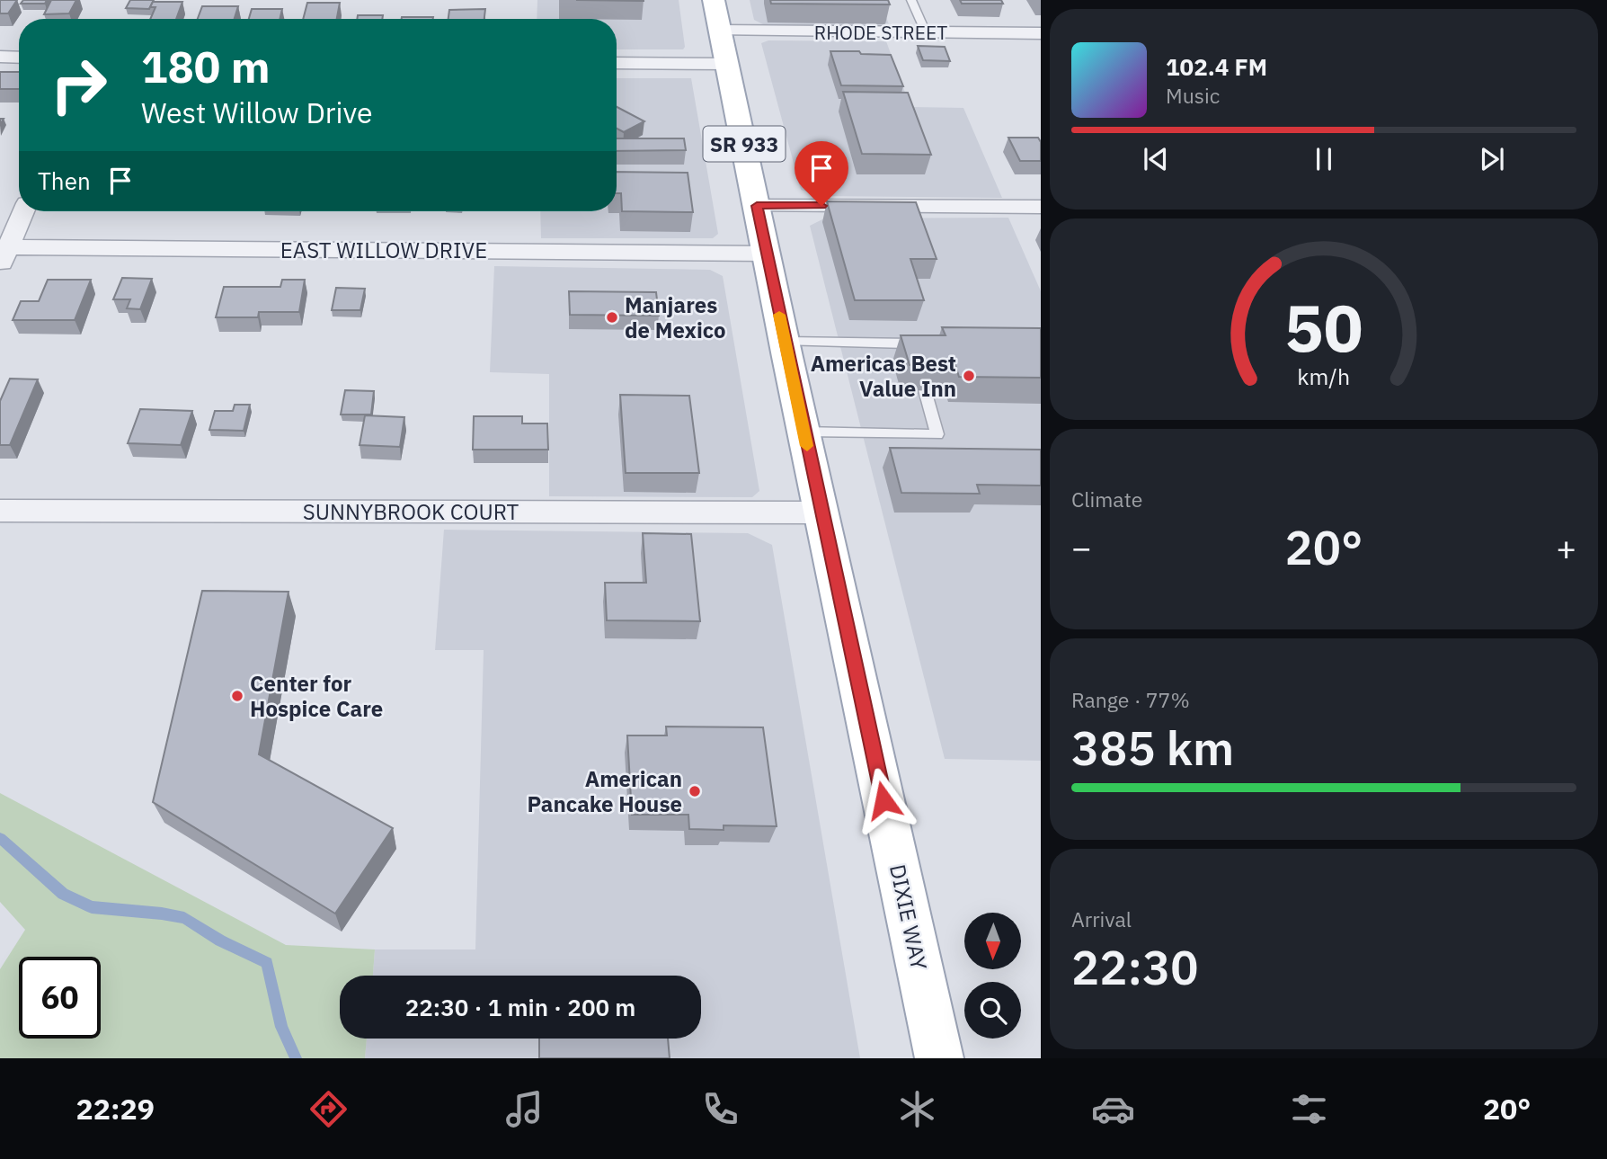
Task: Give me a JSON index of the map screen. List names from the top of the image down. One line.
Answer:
{"streets":{"main road":["SR 933","DIXIE WAY"],"street":["RHODE STREET","EAST WILLOW DRIVE","SUNNYBROOK COURT"]},"crossings":[["RHODE STREET","DIXIE WAY"],["EAST WILLOW DRIVE","DIXIE WAY"],["SUNNYBROOK COURT","DIXIE WAY"]],"places":["Manjares de Mexico","Americas Best Value Inn","Center for Hospice Care","American Pancake House"],"north":"bottom","page":{"turn":["180 m","West Willow Drive"],"song":["102.4 FM","Music"],"then":"Then","tile":["Climate",["Range · 77%","385 km"],["Arrival","22:30"]],"heat":["−","20°","+"],"limit":"60","trip":"22:30 · 1 min · 200 m","tabs":["22:29","20°"],"gauge":["50","km/h"]}}
